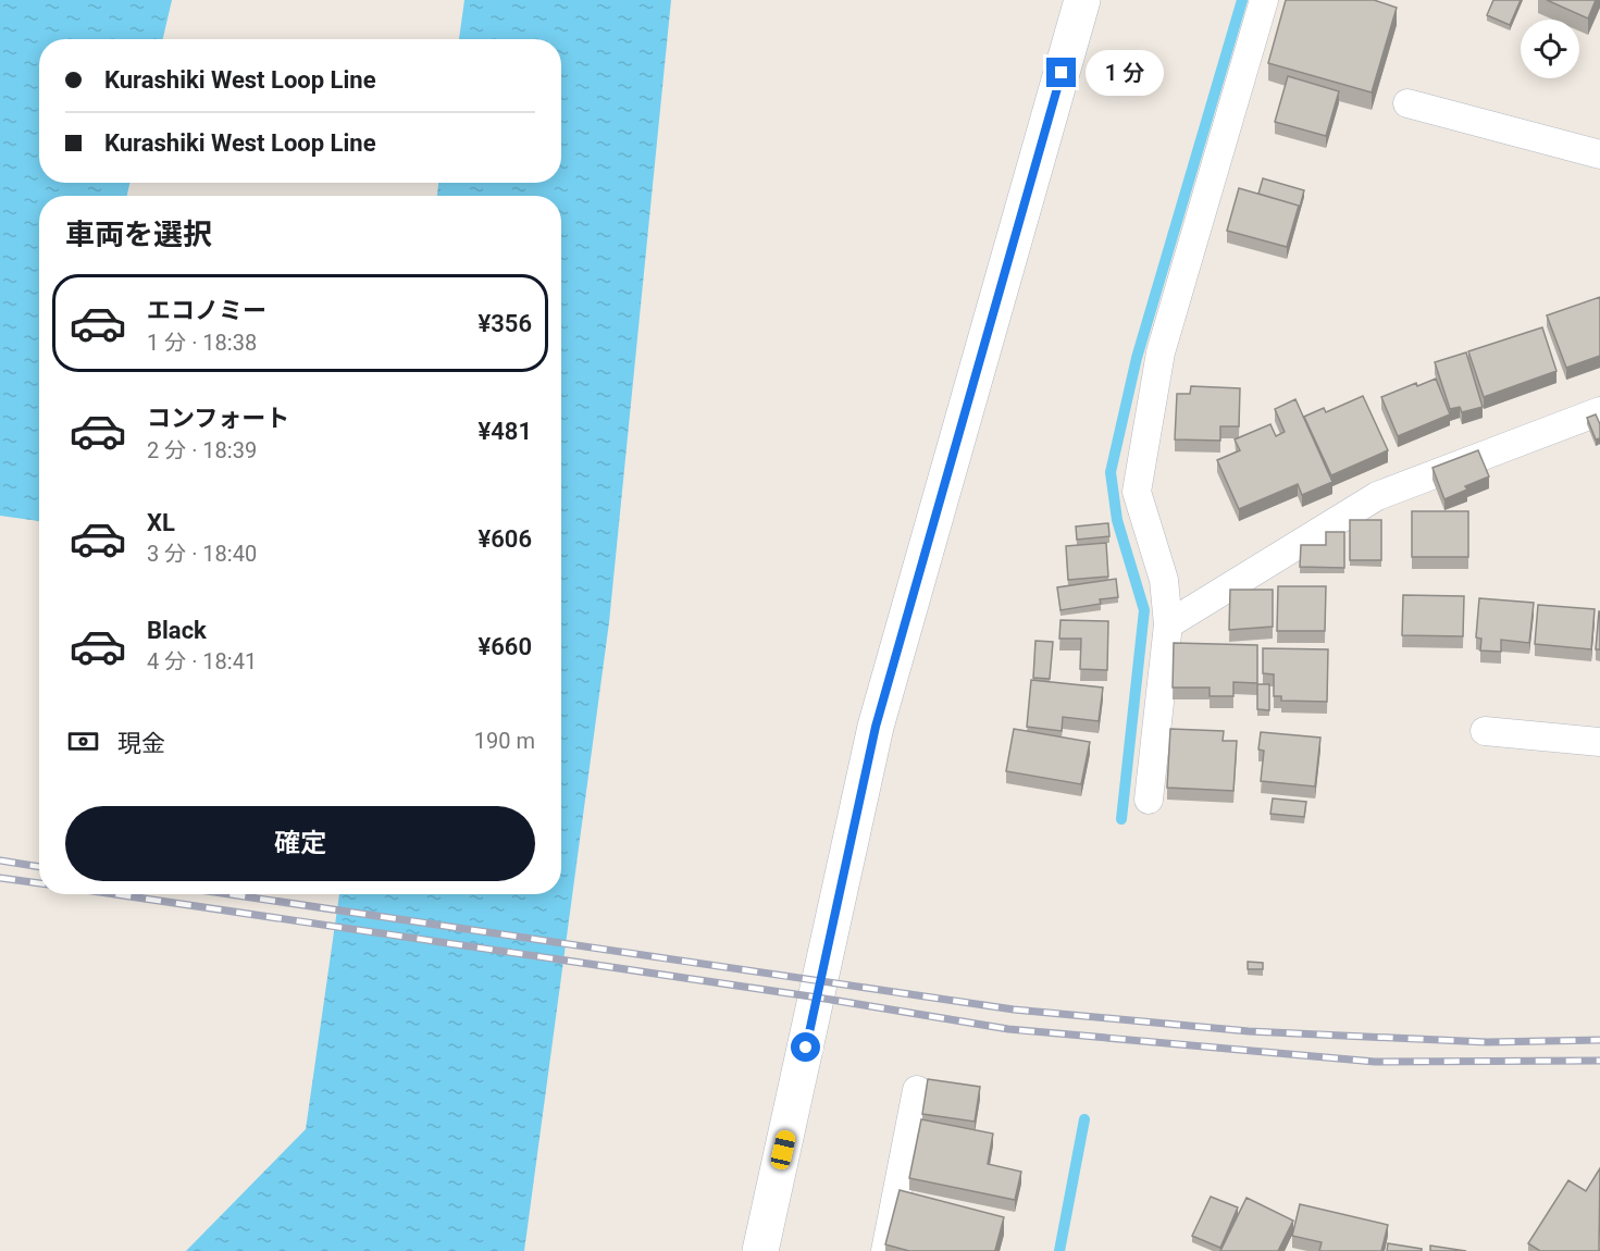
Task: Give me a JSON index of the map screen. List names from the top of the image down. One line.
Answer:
{"page":{"banner":["Kurashiki West Loop Line","Kurashiki West Loop Line"],"bubble":"1 分","heading":"車両を選択","list":[{"name":"エコノミー","note":"1 分 · 18:38","value":"¥356"},{"name":"コンフォート","note":"2 分 · 18:39","value":"¥481"},{"name":"XL","note":"3 分 · 18:40","value":"¥606"},{"name":"Black","note":"4 分 · 18:41","value":"¥660"}],"pay":["現金","190 m"],"buttons":"確定"}}
